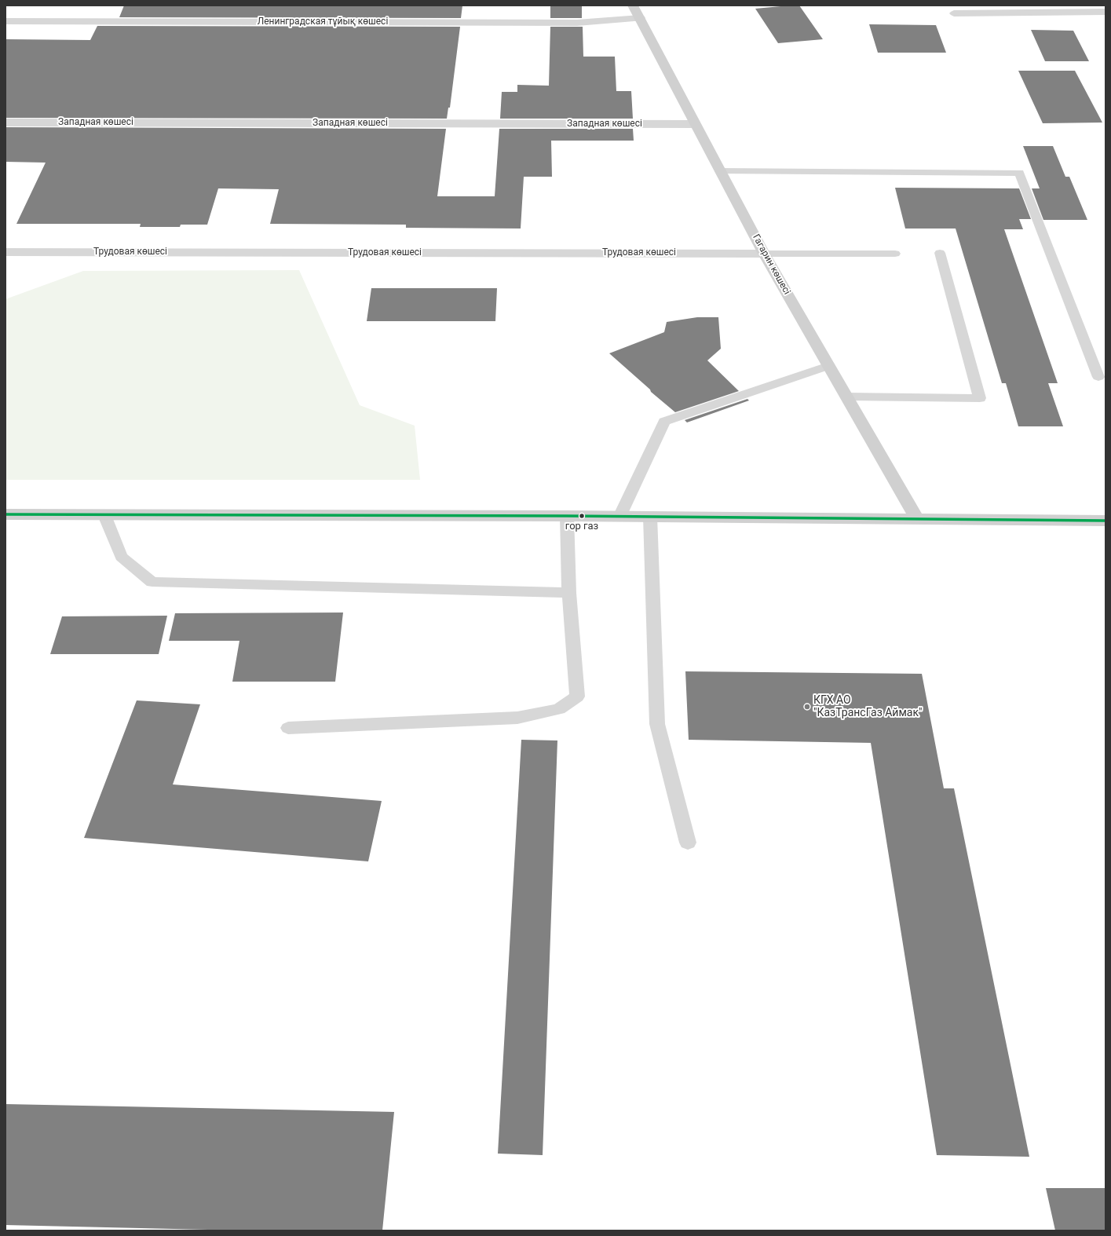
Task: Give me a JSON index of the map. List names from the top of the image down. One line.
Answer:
{"streets":{"street":["Ленинградская тұйық көшесі","Западная көшесі","Трудовая көшесі","Гагарин көшесі"]},"crossings":[["Ленинградская тұйық көшесі","Гагарин көшесі"],["Западная көшесі","Гагарин көшесі"],["Трудовая көшесі","Гагарин көшесі"]],"places":["гор газ","КГХ АО \"КазТрансГаз Аймак\""]}
